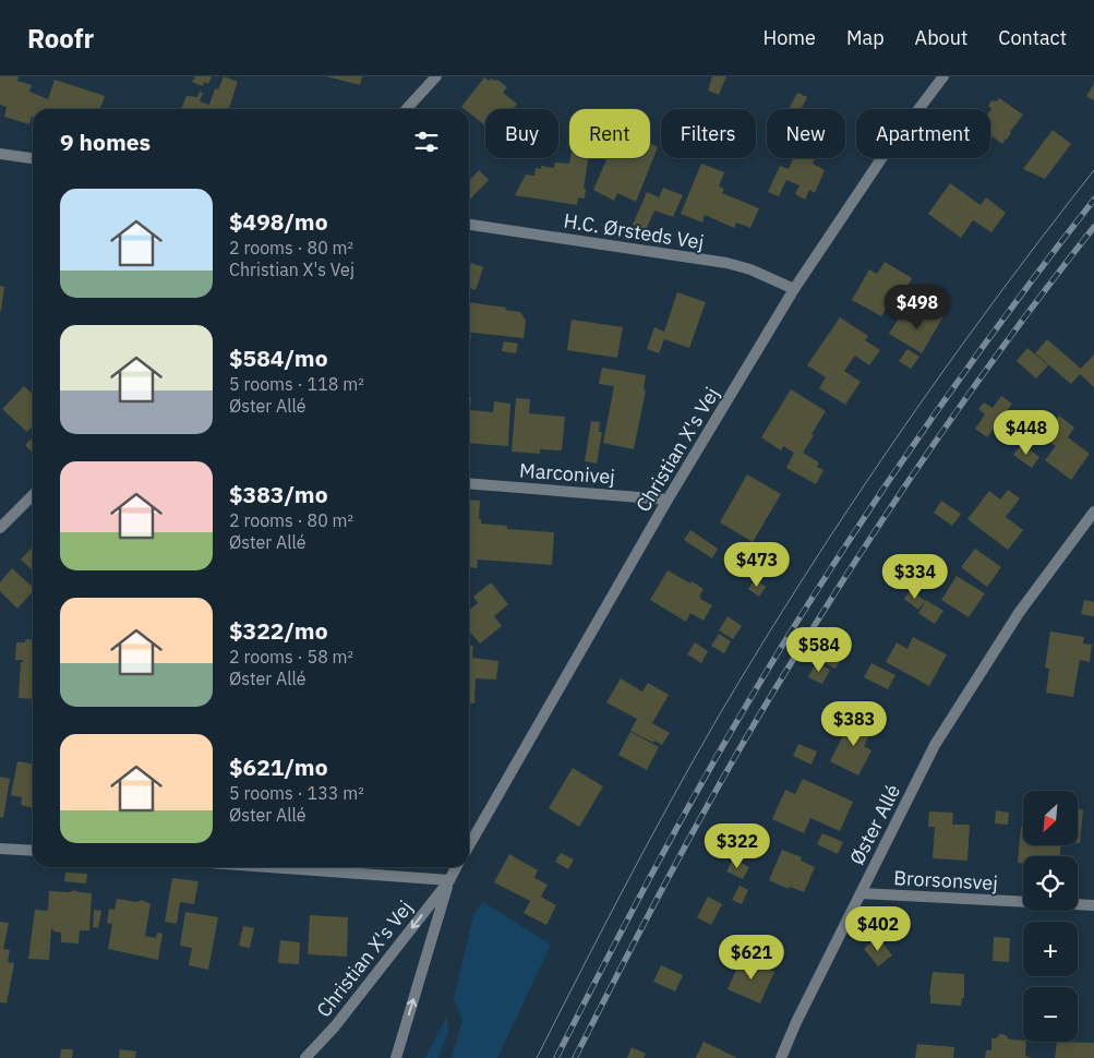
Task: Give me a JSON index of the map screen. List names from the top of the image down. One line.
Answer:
{"streets":{"street":["H.C. Ørsteds Vej","Christian X's Vej","Marconivej","Øster Allé","Brorsonsvej"]},"crossings":[["H.C. Ørsteds Vej","Christian X's Vej"],["Christian X's Vej","Marconivej"],["Øster Allé","Brorsonsvej"]],"north":"bottom left","page":{"header":"Roofr","nav":["Home","Map","About","Contact"],"chip":["Buy","Rent","Filters","New","Apartment"],"heading":"9 homes","list":[{"name":"$498/mo","note":"2 rooms · 80 m² · Christian X's Vej"},{"name":"$584/mo","note":"5 rooms · 118 m² · Øster Allé"},{"name":"$383/mo","note":"2 rooms · 80 m² · Øster Allé"},{"name":"$322/mo","note":"2 rooms · 58 m² · Øster Allé"},{"name":"$621/mo","note":"5 rooms · 133 m² · Øster Allé"}],"price":["$498","$448","$473","$334","$584","$383","$322","$402","$621"],"map_buttons":["+","−"]}}
